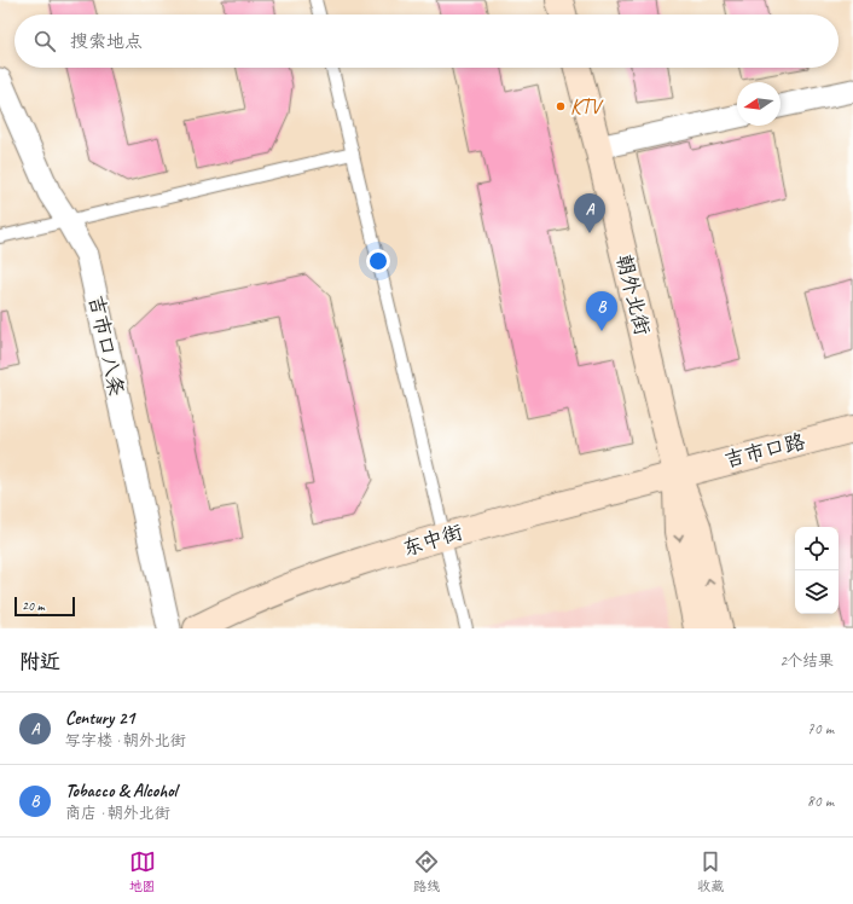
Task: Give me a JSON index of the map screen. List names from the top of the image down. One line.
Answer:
{"streets":{"street":["朝外北街","吉市口八条","吉市口路","东中街"]},"crossings":[["朝外北街","吉市口路"],["朝外北街","东中街"],["吉市口路","东中街"]],"places":["KTV"],"scale_bar":"20 m","north":"left","page":{"search":"搜索地点","pins":["A","B"],"scale":"20 m","heading":["附近","2个结果"],"list":[{"mark":"A","name":"Century 21","note":"写字楼 · 朝外北街","value":"70 m"},{"mark":"B","name":"Tobacco & Alcohol","note":"商店 · 朝外北街","value":"80 m"}],"nav":["地图","路线","收藏"]}}
